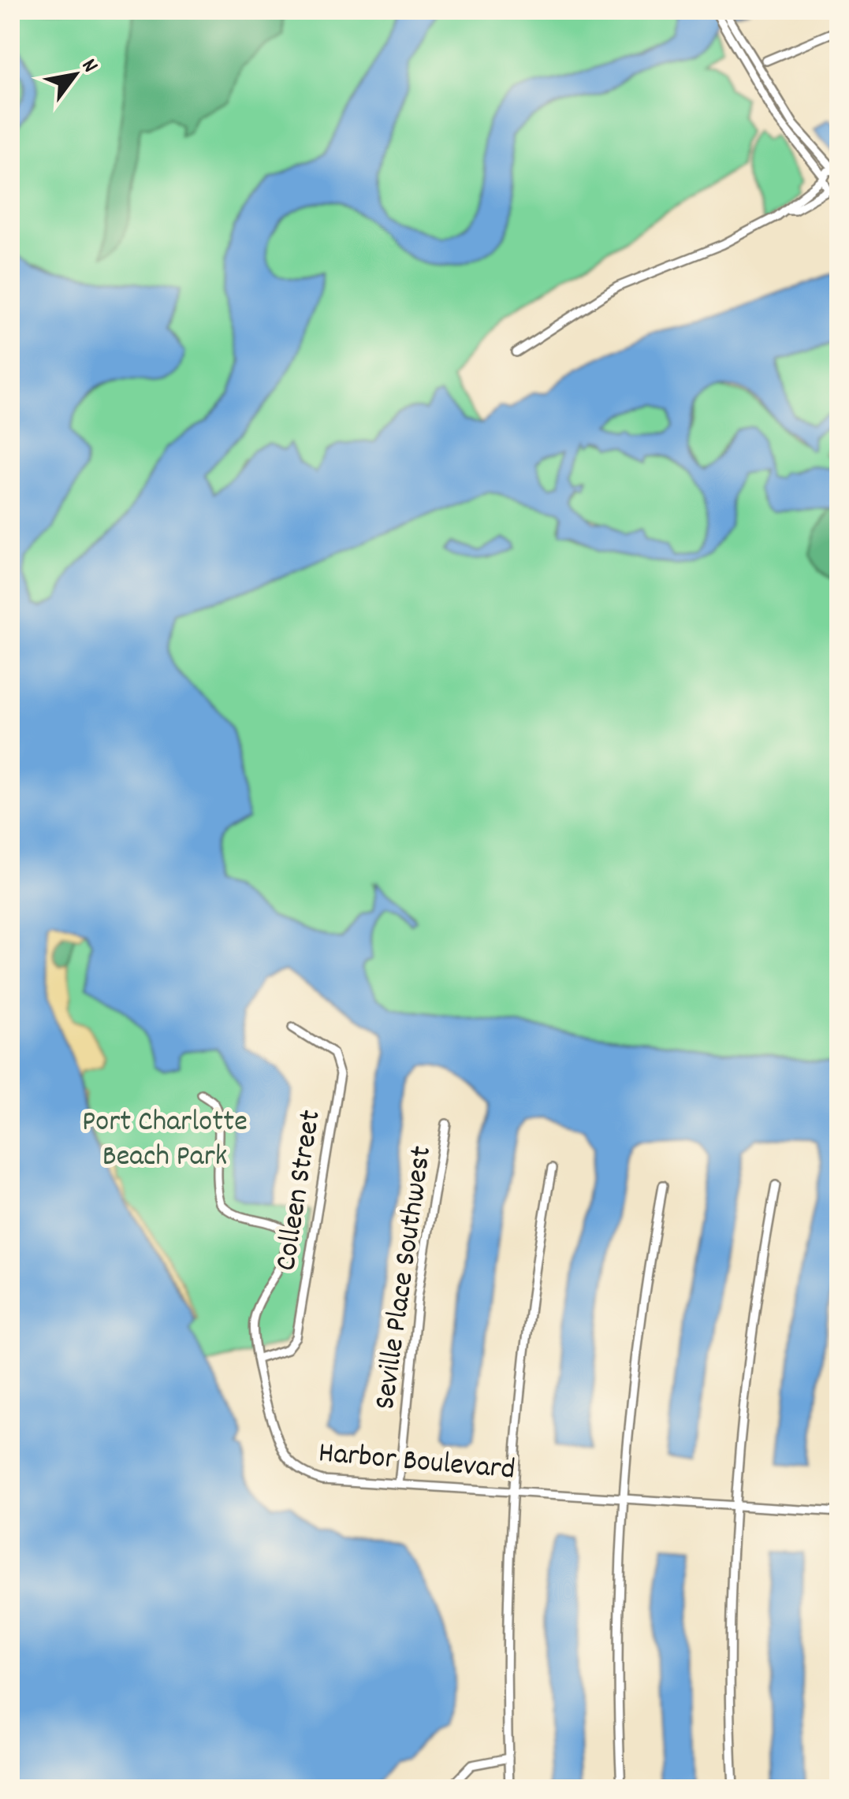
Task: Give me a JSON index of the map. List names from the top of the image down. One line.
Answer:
{"streets":{"street":["Colleen Street","Seville Place Southwest","Harbor Boulevard"]},"crossings":[["Colleen Street","Harbor Boulevard"],["Seville Place Southwest","Harbor Boulevard"]],"parks":["Port Charlotte Beach Park"],"north":"top right"}
